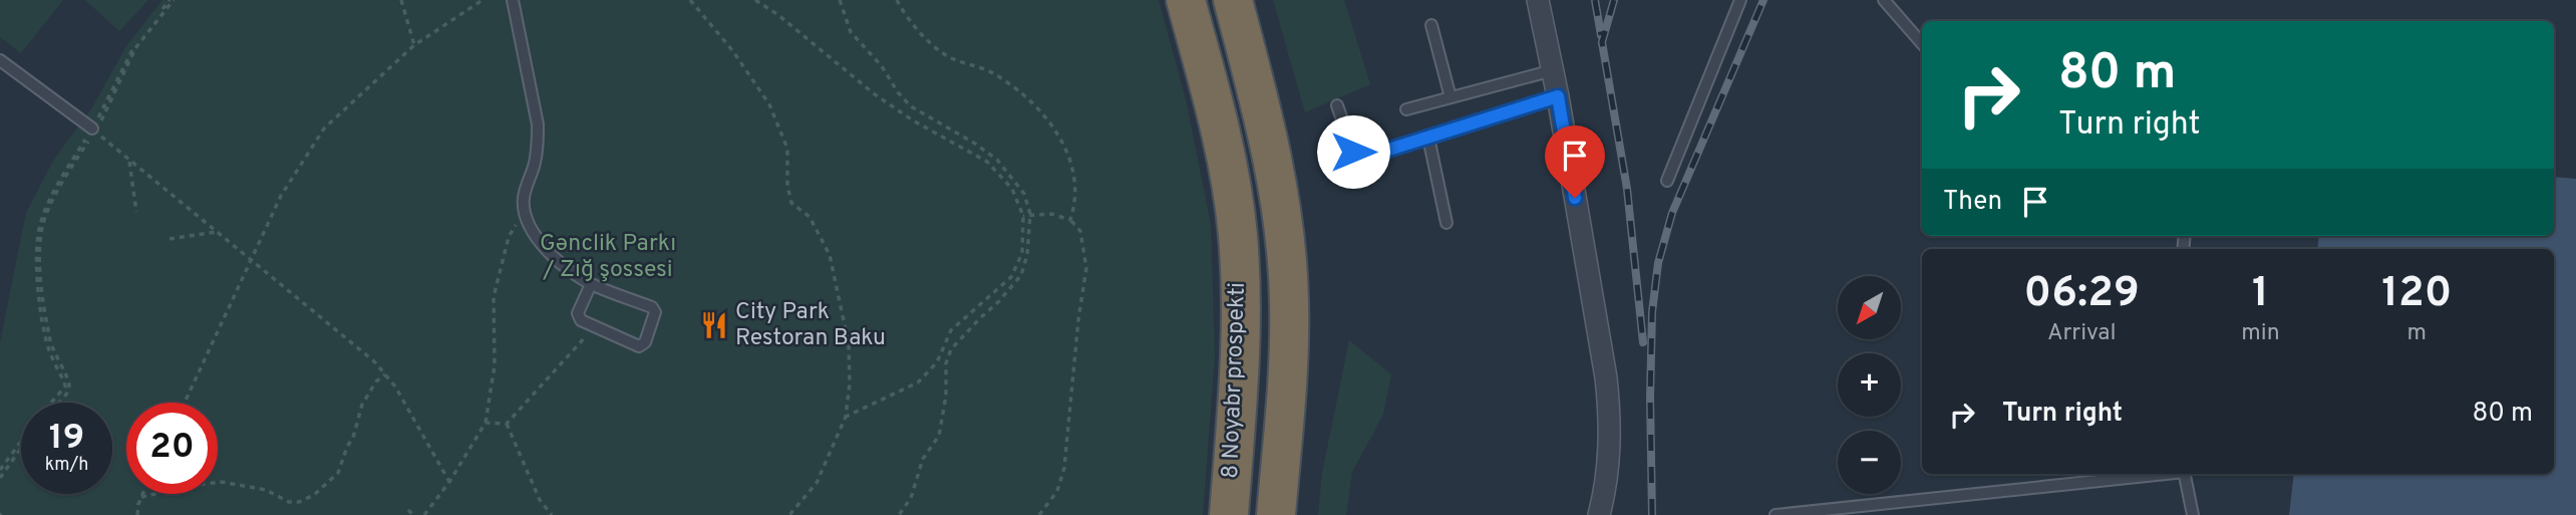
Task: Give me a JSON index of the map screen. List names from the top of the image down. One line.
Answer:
{"streets":{"highway":["8 Noyabr prospekti"]},"parks":["Gənclik Parkı / Zığ şossesi"],"places":{"restaurant":["City Park Restoran Baku"]},"north":"bottom left","page":{"turn":["80 m","Turn right"],"then":"Then","eta":["06:29","Arrival","1","min","120","m"],"map_buttons":["+","−"],"list":[{"name":"Turn right","value":"80 m"}],"speed":"19 km/h","limit":"20"}}
